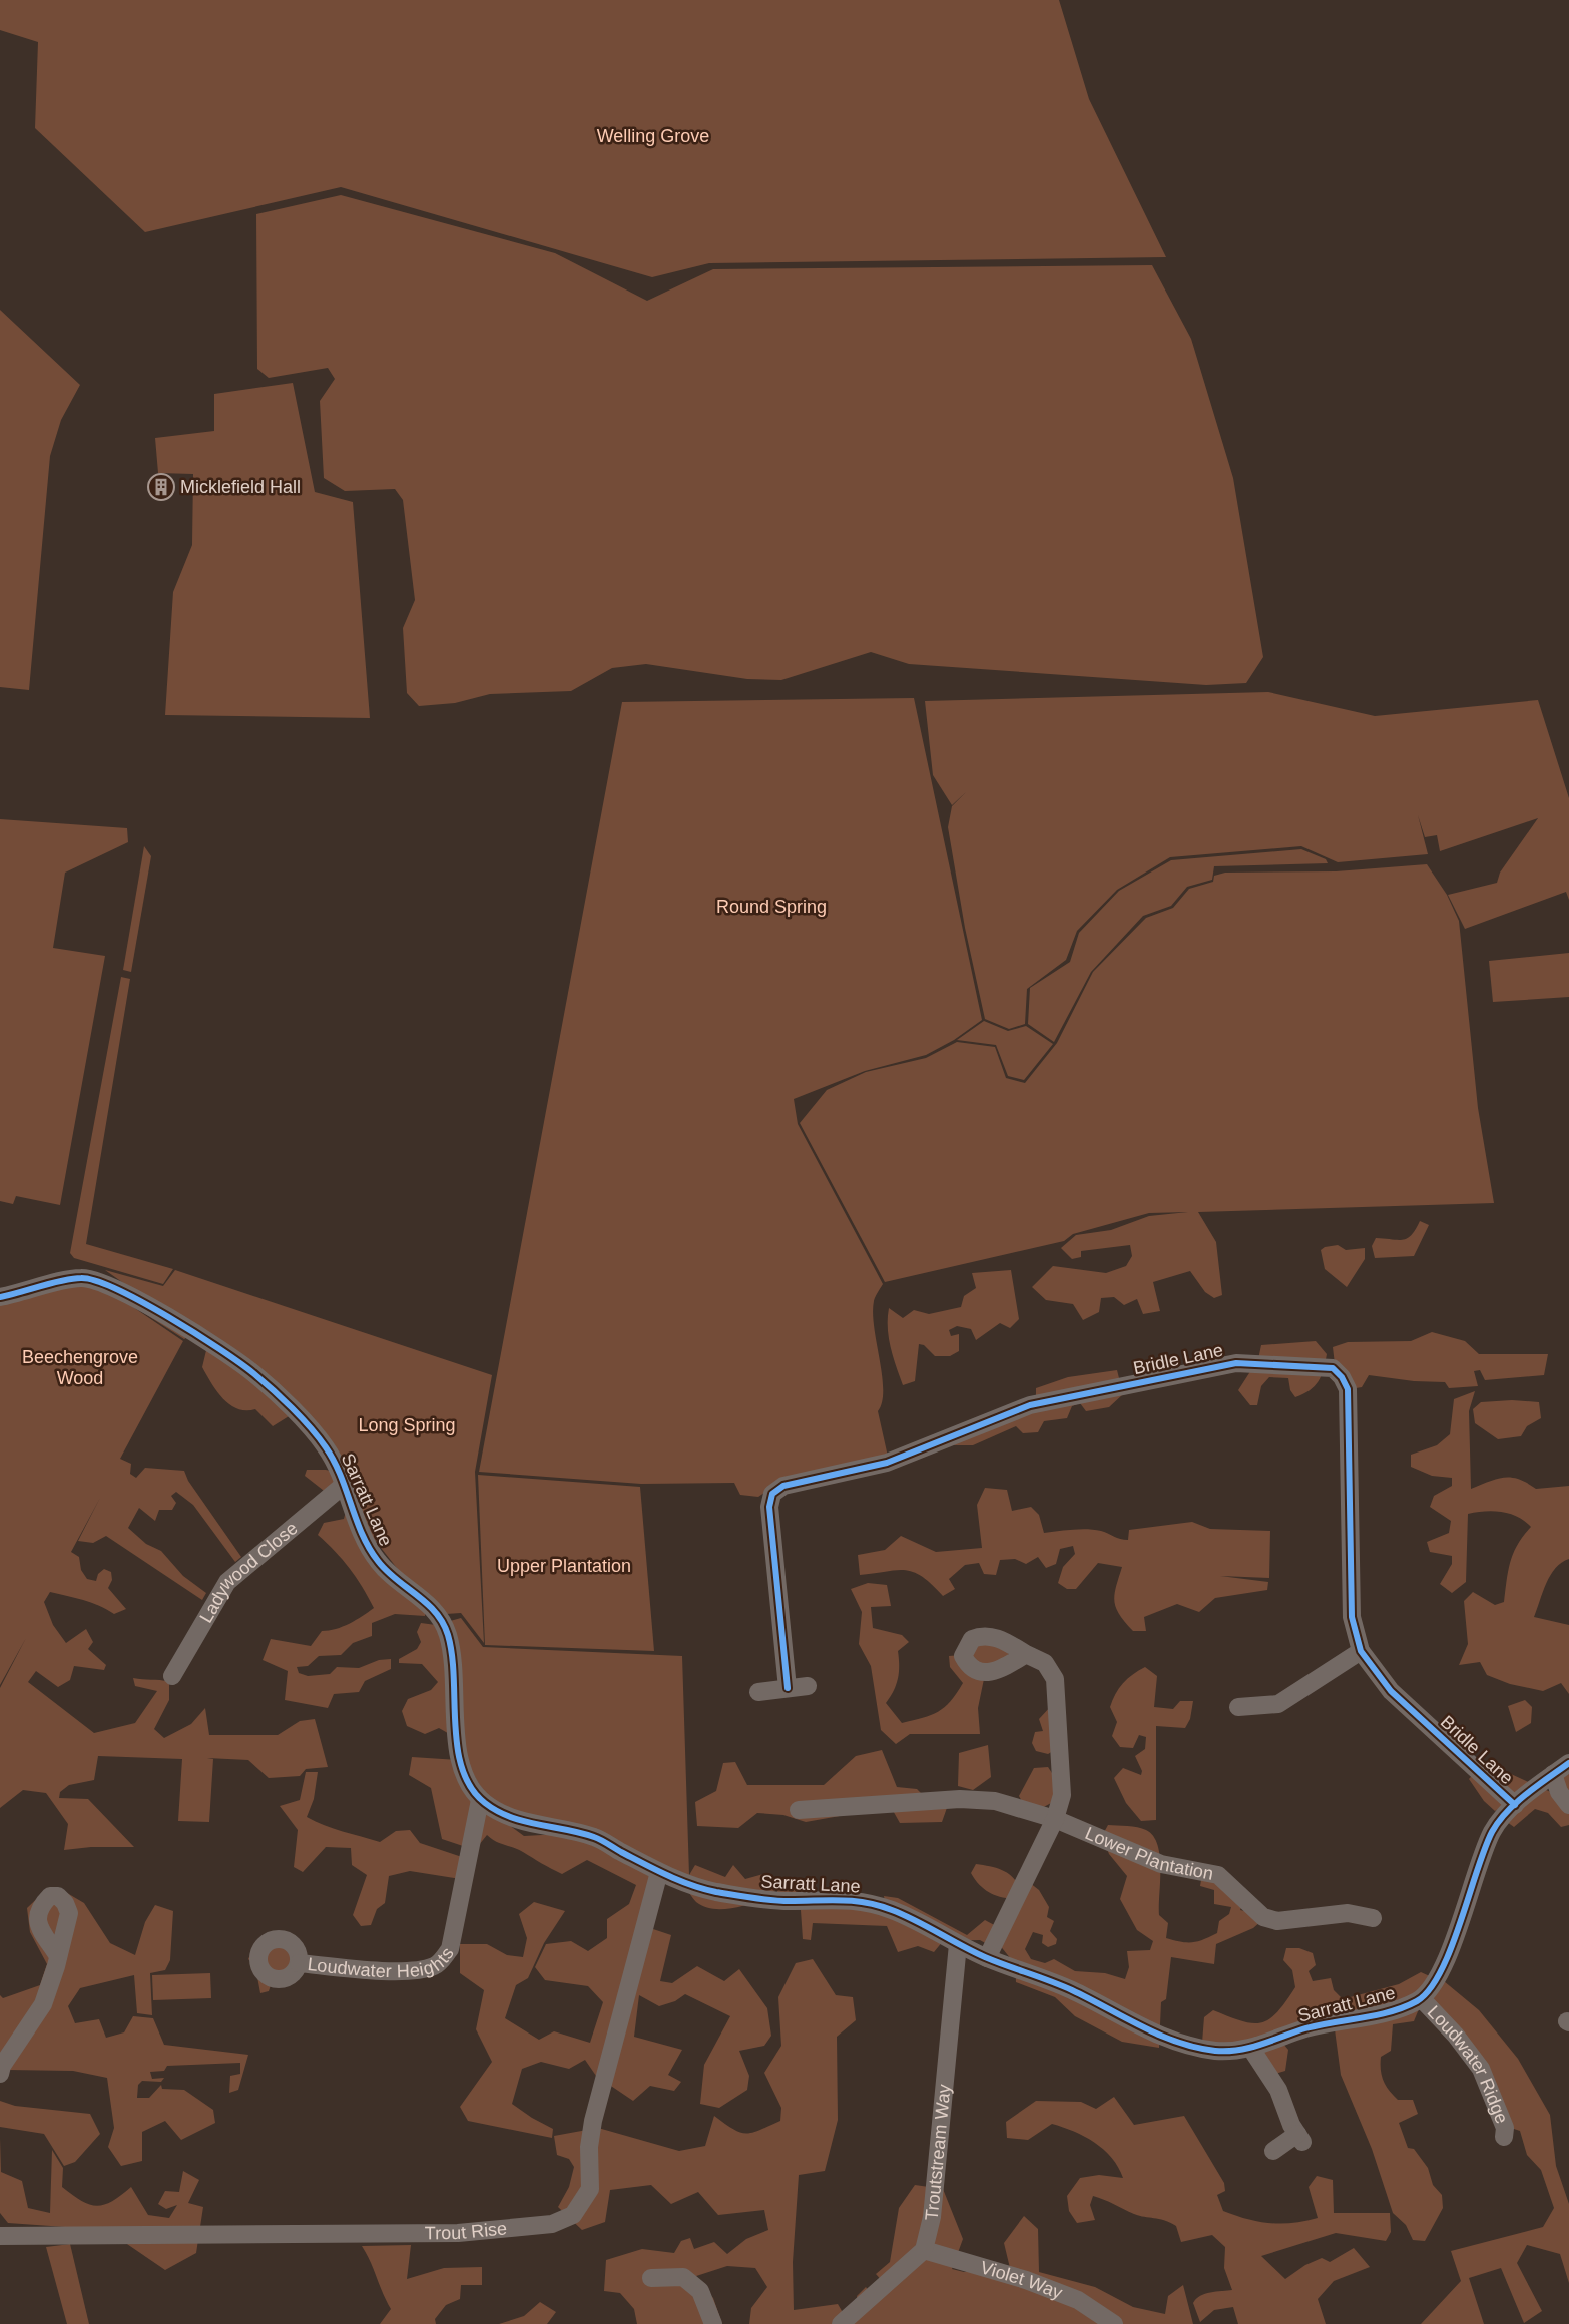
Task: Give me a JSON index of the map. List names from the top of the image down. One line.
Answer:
{"streets":{"street":["Bridle Lane","Sarratt Lane","Ladywood Close","Lower Plantation","Loudwater Heights","Loudwater Ridge","Troutstream Way","Trout Rise","Violet Way"]},"crossings":[["Bridle Lane","Sarratt Lane"],["Sarratt Lane","Ladywood Close"],["Sarratt Lane","Loudwater Heights"],["Sarratt Lane","Loudwater Ridge"],["Sarratt Lane","Troutstream Way"],["Sarratt Lane","Trout Rise"],["Troutstream Way","Violet Way"]],"parks":["Welling Grove","Round Spring","Beechengrove Wood","Long Spring","Upper Plantation"],"places":{"building":["Micklefield Hall"]}}
